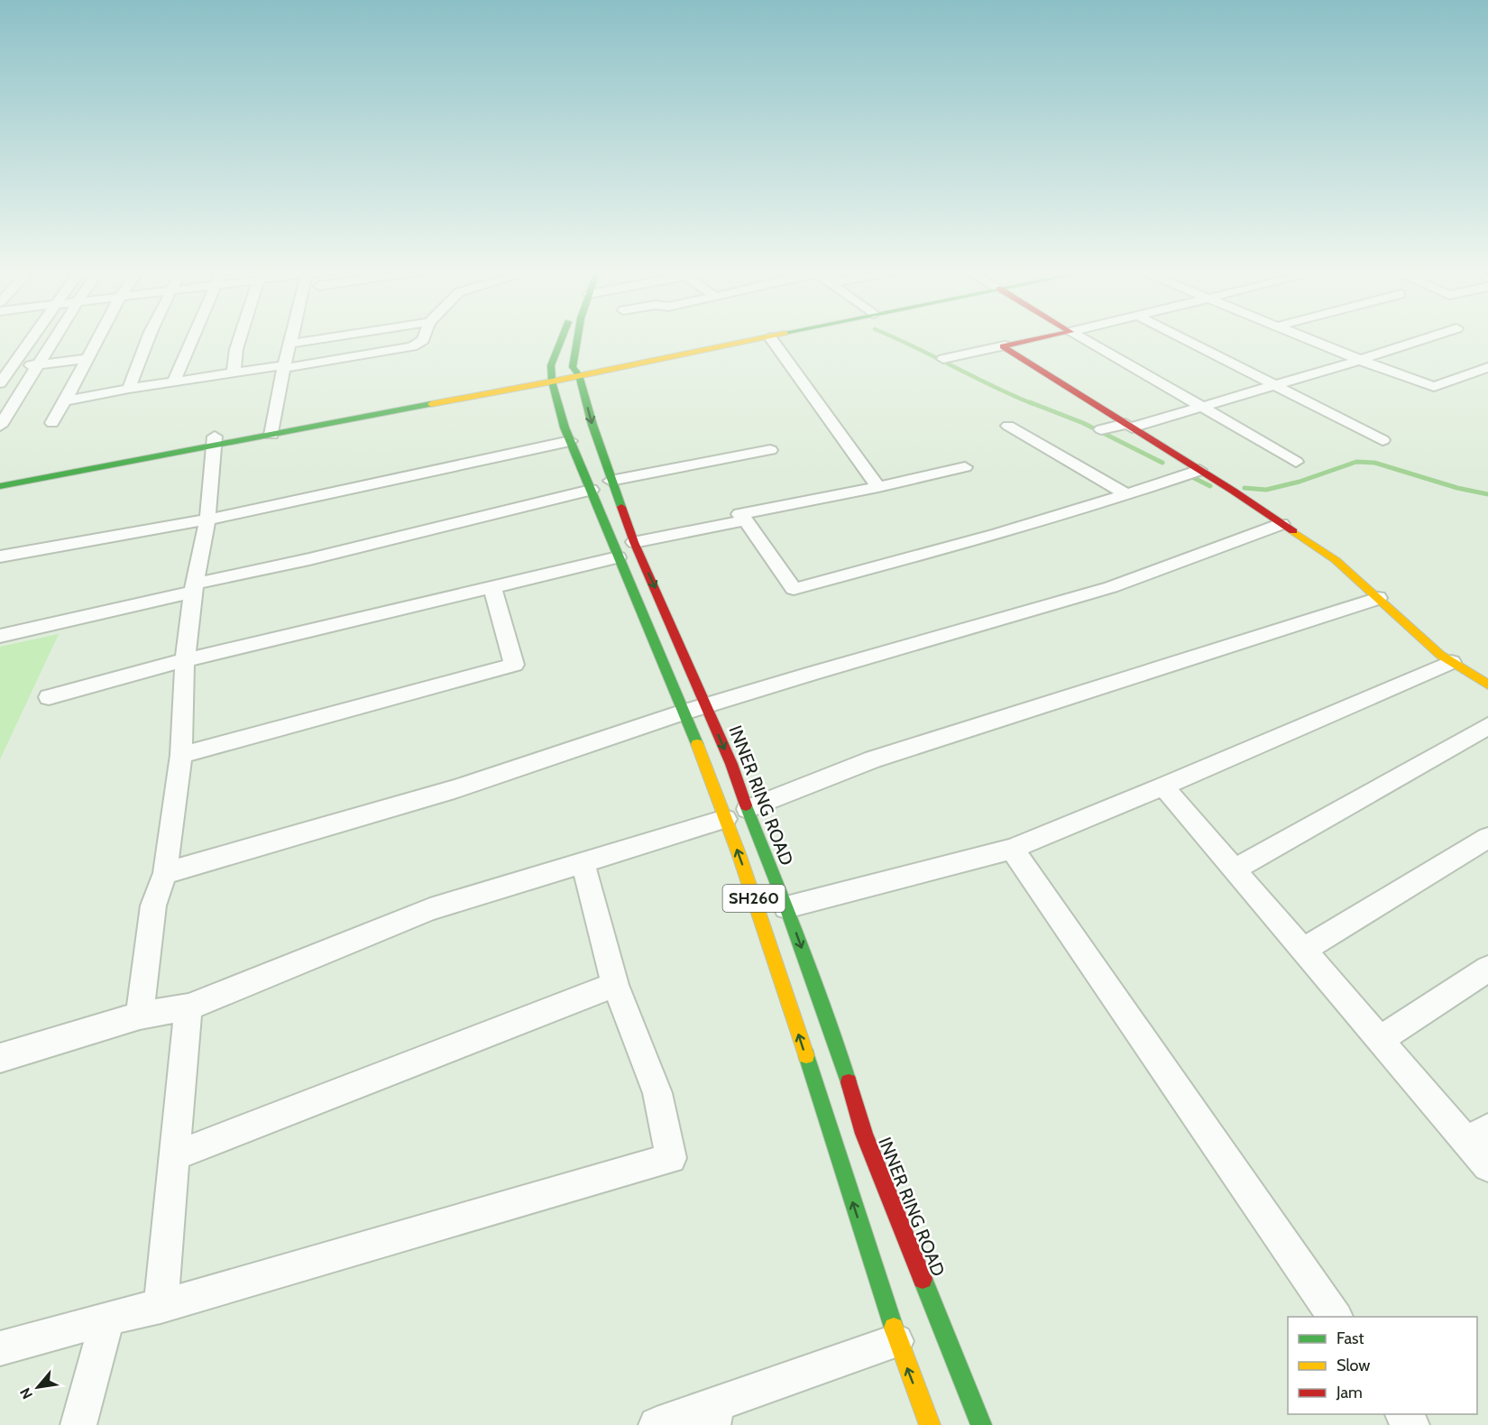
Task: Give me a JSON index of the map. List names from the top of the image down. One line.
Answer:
{"streets":{"main road":["INNER RING ROAD","SH260"]},"legend":["Fast","Slow","Jam"],"north":"bottom left"}
